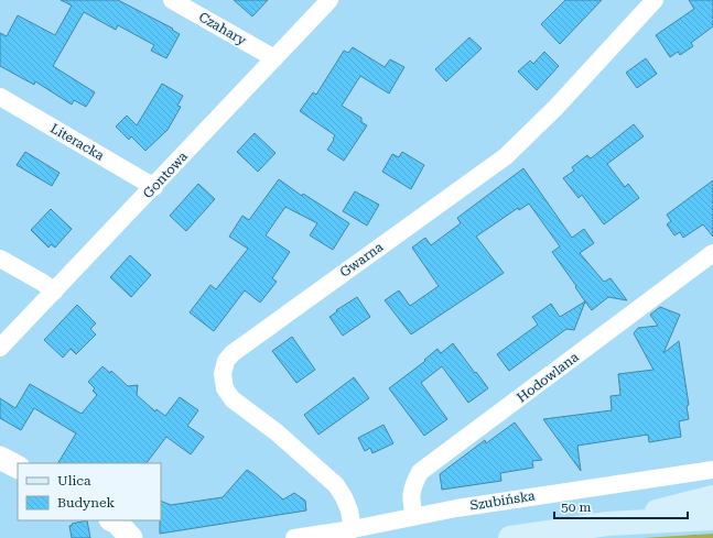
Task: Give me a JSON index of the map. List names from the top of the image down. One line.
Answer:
{"streets":{"street":["Czahary","Literacka","Gontowa","Gwarna","Hodowlana","Szubińska"]},"crossings":[["Czahary","Gontowa"],["Literacka","Gontowa"],["Gwarna","Szubińska"],["Hodowlana","Szubińska"]],"legend":["Ulica","Budynek"],"scale_bar":"50 m"}
